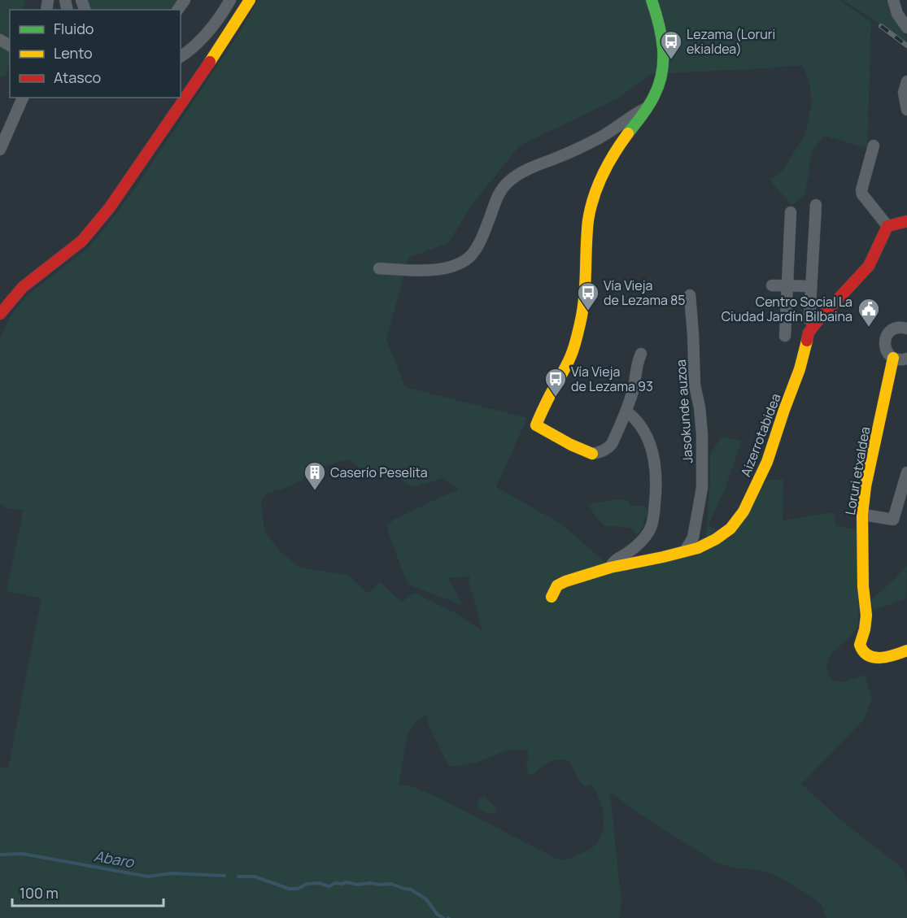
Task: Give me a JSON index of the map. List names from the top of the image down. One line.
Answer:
{"streets":{"street":["Jasokunde auzoa","Aizerrotabidea","Loruri etxaldea"]},"crossings":[["Jasokunde auzoa","Aizerrotabidea"]],"water":["Abaro"],"places":{"bus stop":["Lezama (Loruri ekialdea)","Vía Vieja de Lezama 85","Vía Vieja de Lezama 93"],"public building":["Centro Social La Ciudad Jardín Bilbaina"],"building":["Caserío Peselita"]},"legend":["Fluido","Lento","Atasco"],"scale_bar":"100 m"}
